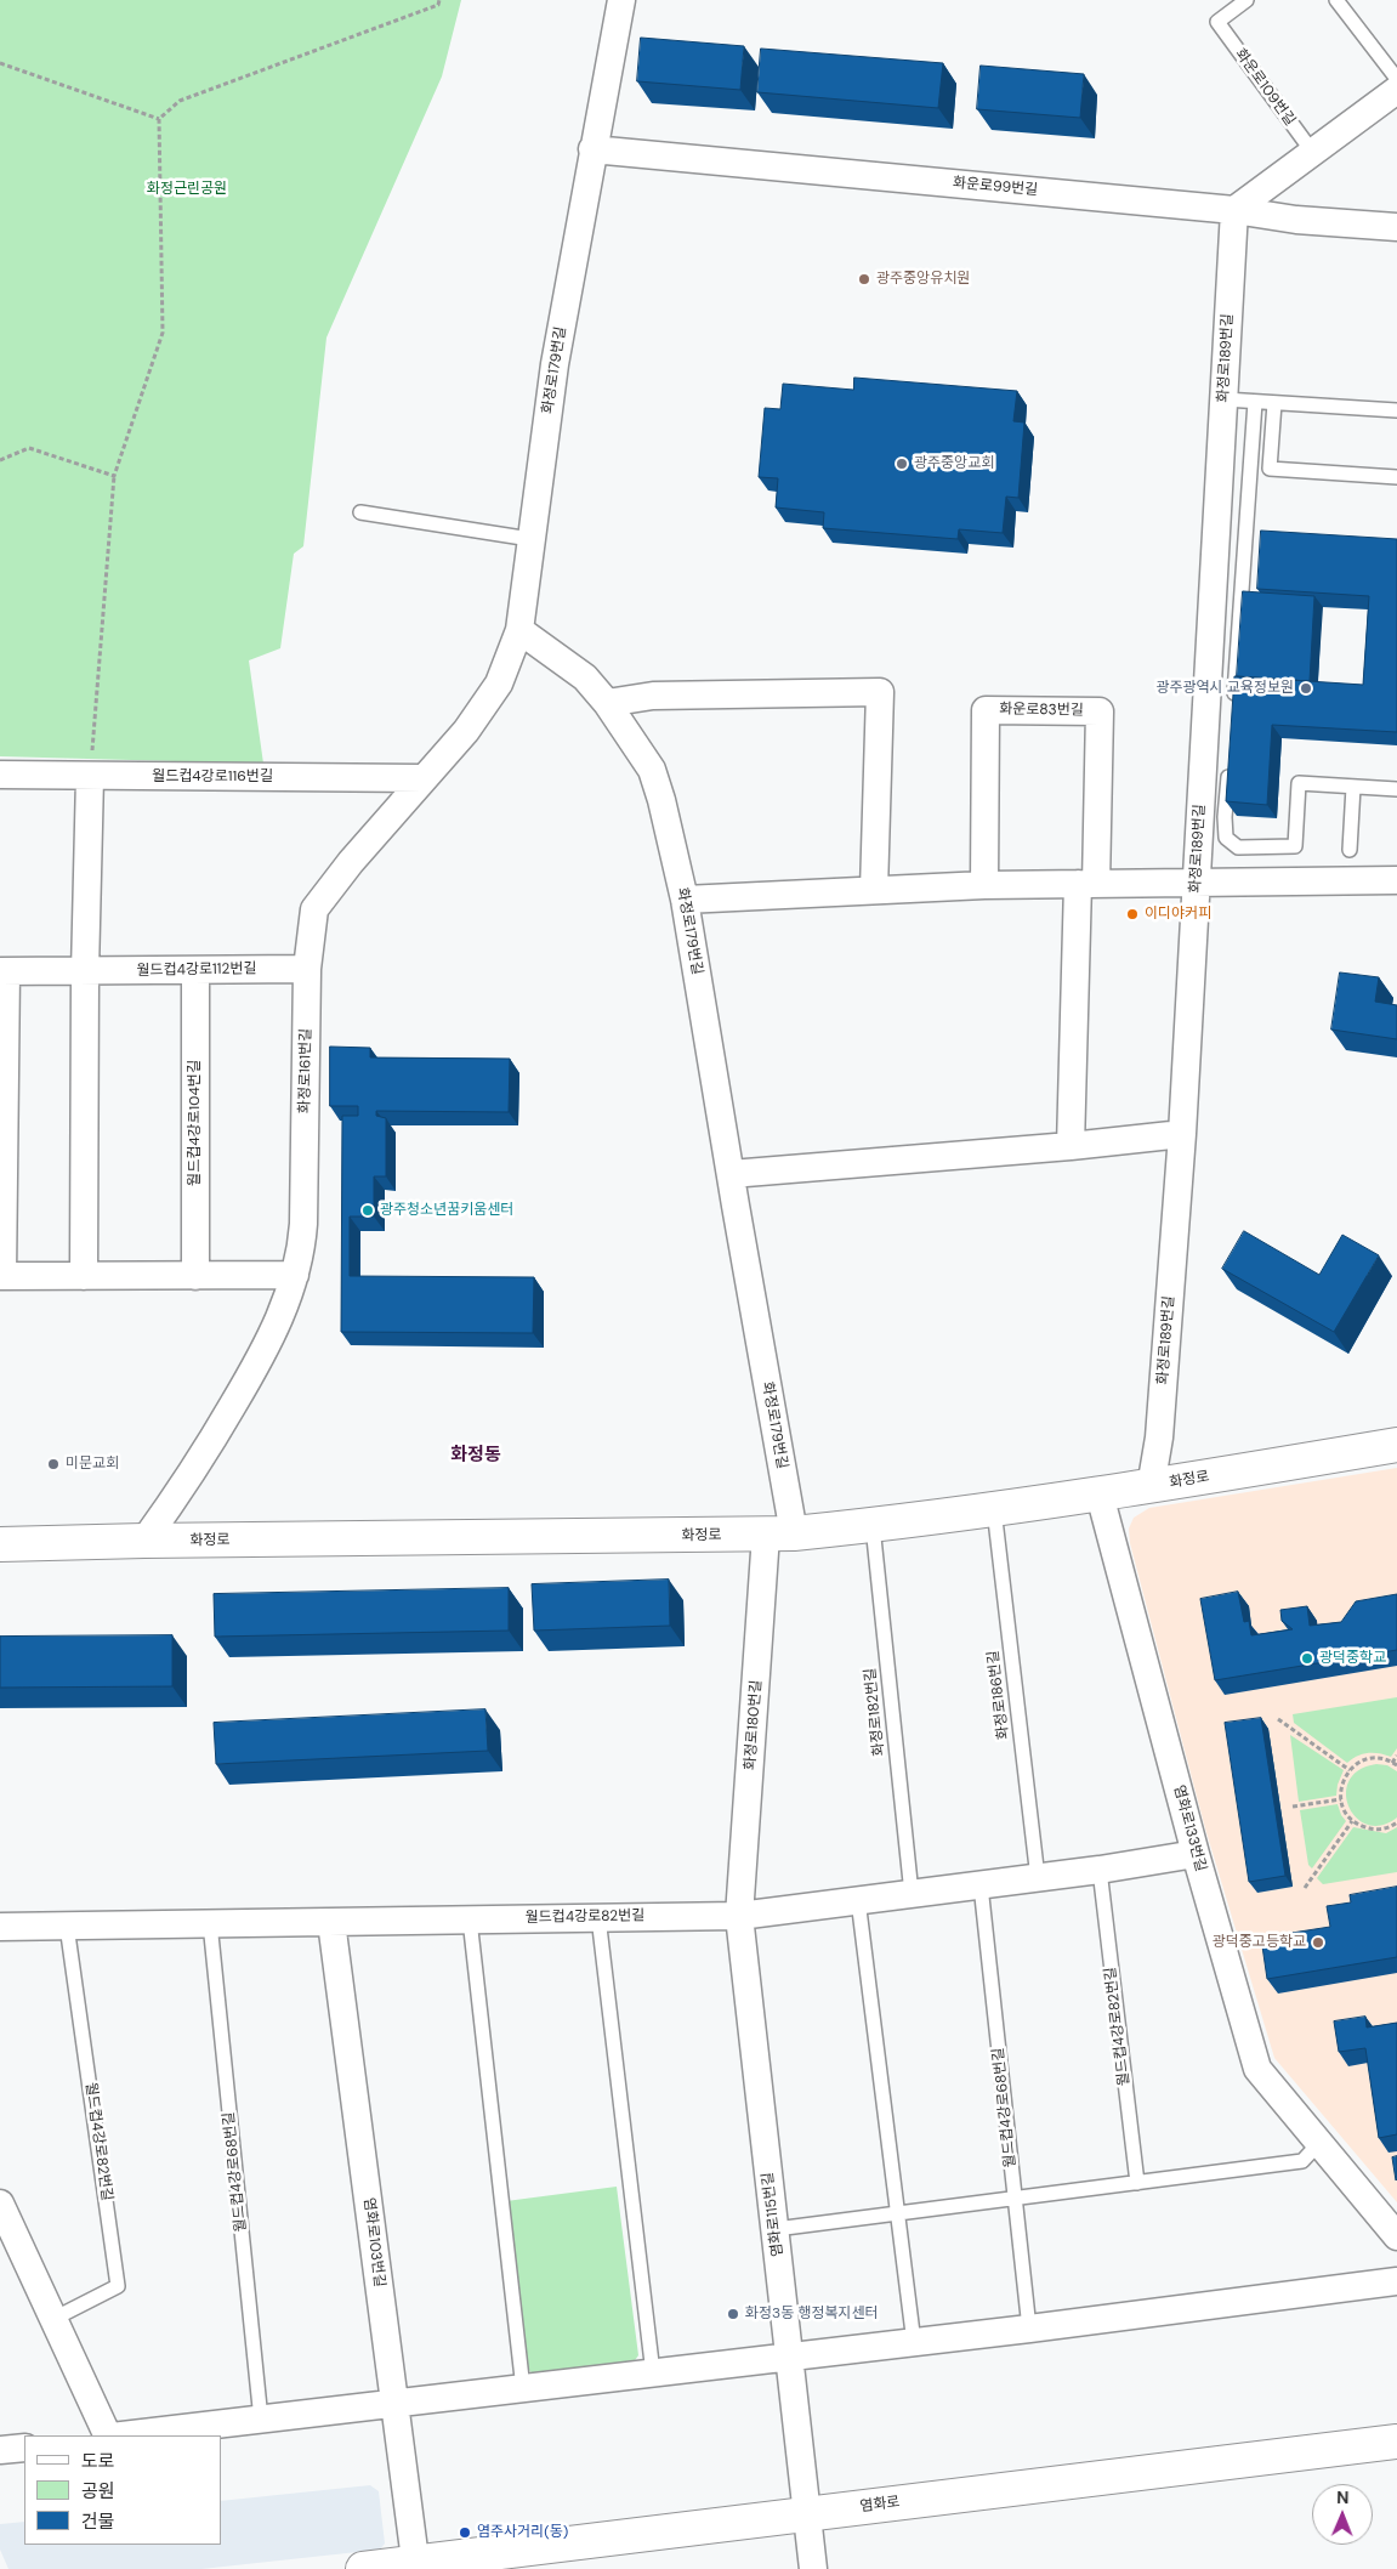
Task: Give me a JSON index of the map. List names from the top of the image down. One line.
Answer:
{"streets":{"street":["화운로99번길","화정로189번길","화정로179번길","화운로83번길","월드컵4강로116번길","월드컵4강로112번길","화정로161번길","월드컵4강로104번길","화정로","화정로180번길","염화로133번길","월드컵4강로82번길","염화로115번길","염화로103번길","염화로"],"lane":["화운로109번길","화정로186번길","화정로182번길","월드컵4강로68번길"]},"crossings":[["화운로99번길","화정로189번길"],["화운로99번길","화정로179번길"],["화정로189번길","화정로"],["화정로179번길","화정로161번길"],["화정로179번길","화정로"],["화정로179번길","화정로180번길"],["월드컵4강로116번길","화정로161번길"],["월드컵4강로112번길","화정로161번길"],["월드컵4강로112번길","월드컵4강로104번길"],["화정로161번길","화정로"],["화정로","화정로186번길"],["화정로","화정로182번길"],["화정로","화정로180번길"],["화정로","염화로133번길"],["화정로186번길","월드컵4강로82번길"],["화정로182번길","월드컵4강로82번길"],["화정로180번길","월드컵4강로82번길"],["화정로180번길","염화로115번길"],["염화로133번길","월드컵4강로82번길"],["월드컵4강로82번길","월드컵4강로68번길"],["월드컵4강로82번길","염화로115번길"],["월드컵4강로82번길","염화로103번길"],["염화로115번길","염화로"],["염화로103번길","염화로"]],"districts":["화정동"],"parks":["화정근린공원"],"places":["광주중앙유치원","광주중앙교회","광주광역시 교육정보원","이디야커피","광주청소년꿈키움센터","미문교회","광덕중학교","광덕중고등학교","화정3동 행정복지센터","염주사거리(동)"],"legend":["도로","공원","건물"],"north":"top"}
